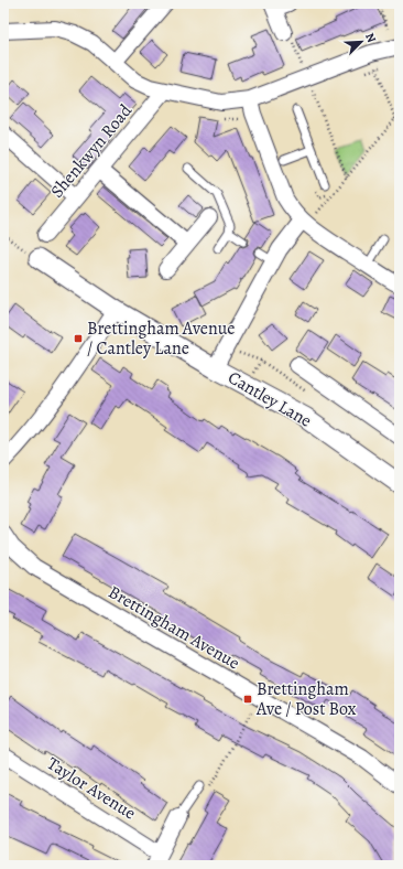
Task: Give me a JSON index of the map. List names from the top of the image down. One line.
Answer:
{"streets":{"street":["Shenkwyn Road","Cantley Lane","Brettingham Avenue","Taylor Avenue"]},"places":{"transit":["Brettingham Avenue / Cantley Lane","Brettingham Ave / Post Box"]},"north":"top right"}
